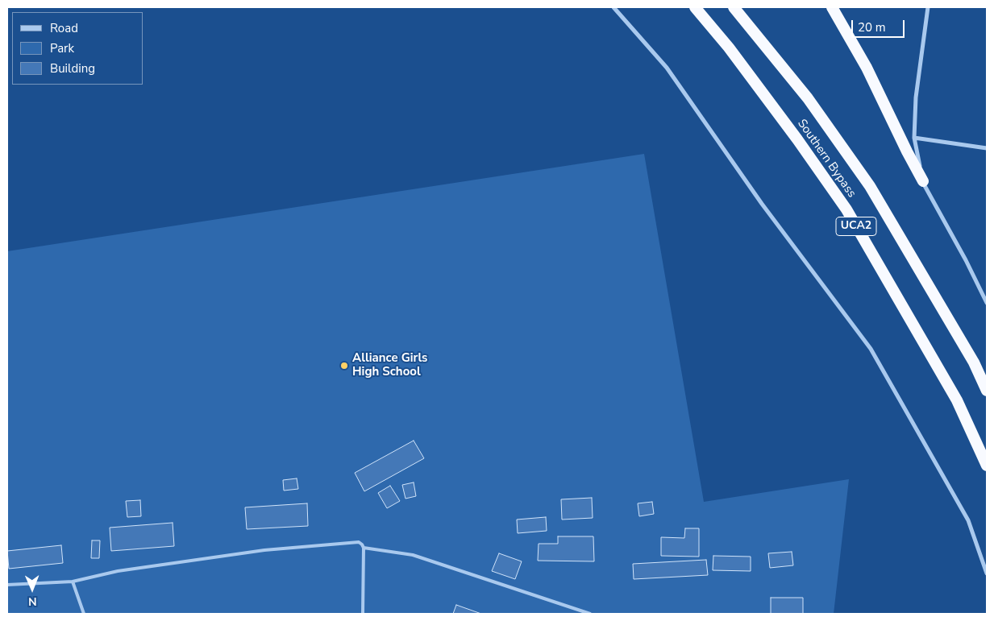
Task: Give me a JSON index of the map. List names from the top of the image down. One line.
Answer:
{"streets":{"highway":["Southern Bypass","UCA2"]},"places":["Alliance Girls High School"],"legend":["Road","Park","Building"],"scale_bar":"20 m","north":"bottom"}
